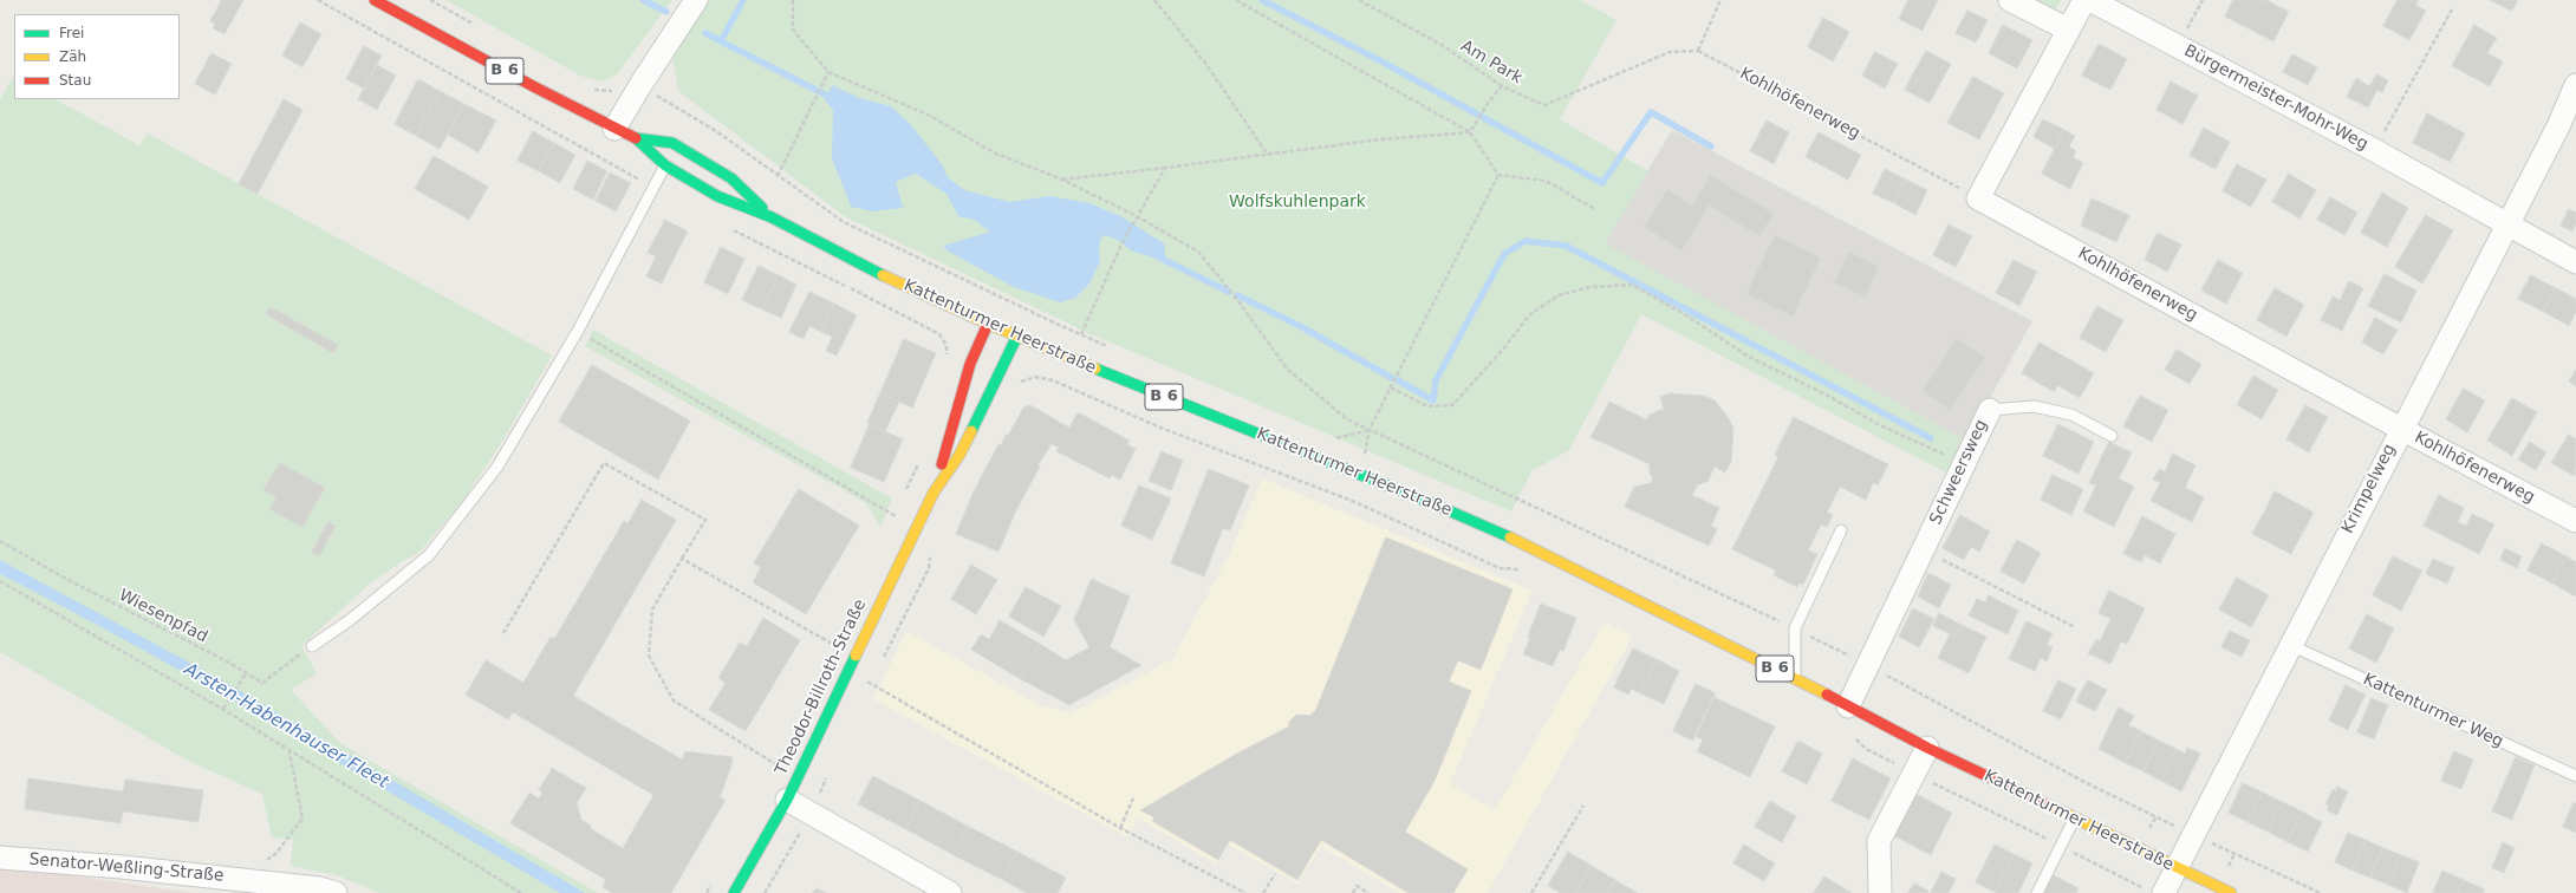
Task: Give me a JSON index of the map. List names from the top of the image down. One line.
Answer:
{"streets":{"main road":["B 6","Kattenturmer Heerstraße","Theodor-Billroth-Straße"],"street":["Bürgermeister-Mohr-Weg","Kohlhöfenerweg","Schweersweg","Krimpelweg","Senator-Weßling-Straße"],"lane":["Kattenturmer Weg"],"path":["Am Park","Wiesenpfad"]},"crossings":[["Am Park","Kohlhöfenerweg"],["Bürgermeister-Mohr-Weg","Krimpelweg"],["Kohlhöfenerweg","Krimpelweg"],["Kattenturmer Heerstraße","Schweersweg"],["Kattenturmer Heerstraße","Krimpelweg"],["Kattenturmer Heerstraße","Theodor-Billroth-Straße"],["Krimpelweg","Kattenturmer Weg"]],"water":["Arsten-Habenhauser Fleet"],"parks":["Wolfskuhlenpark"],"legend":["Frei","Zäh","Stau"]}
